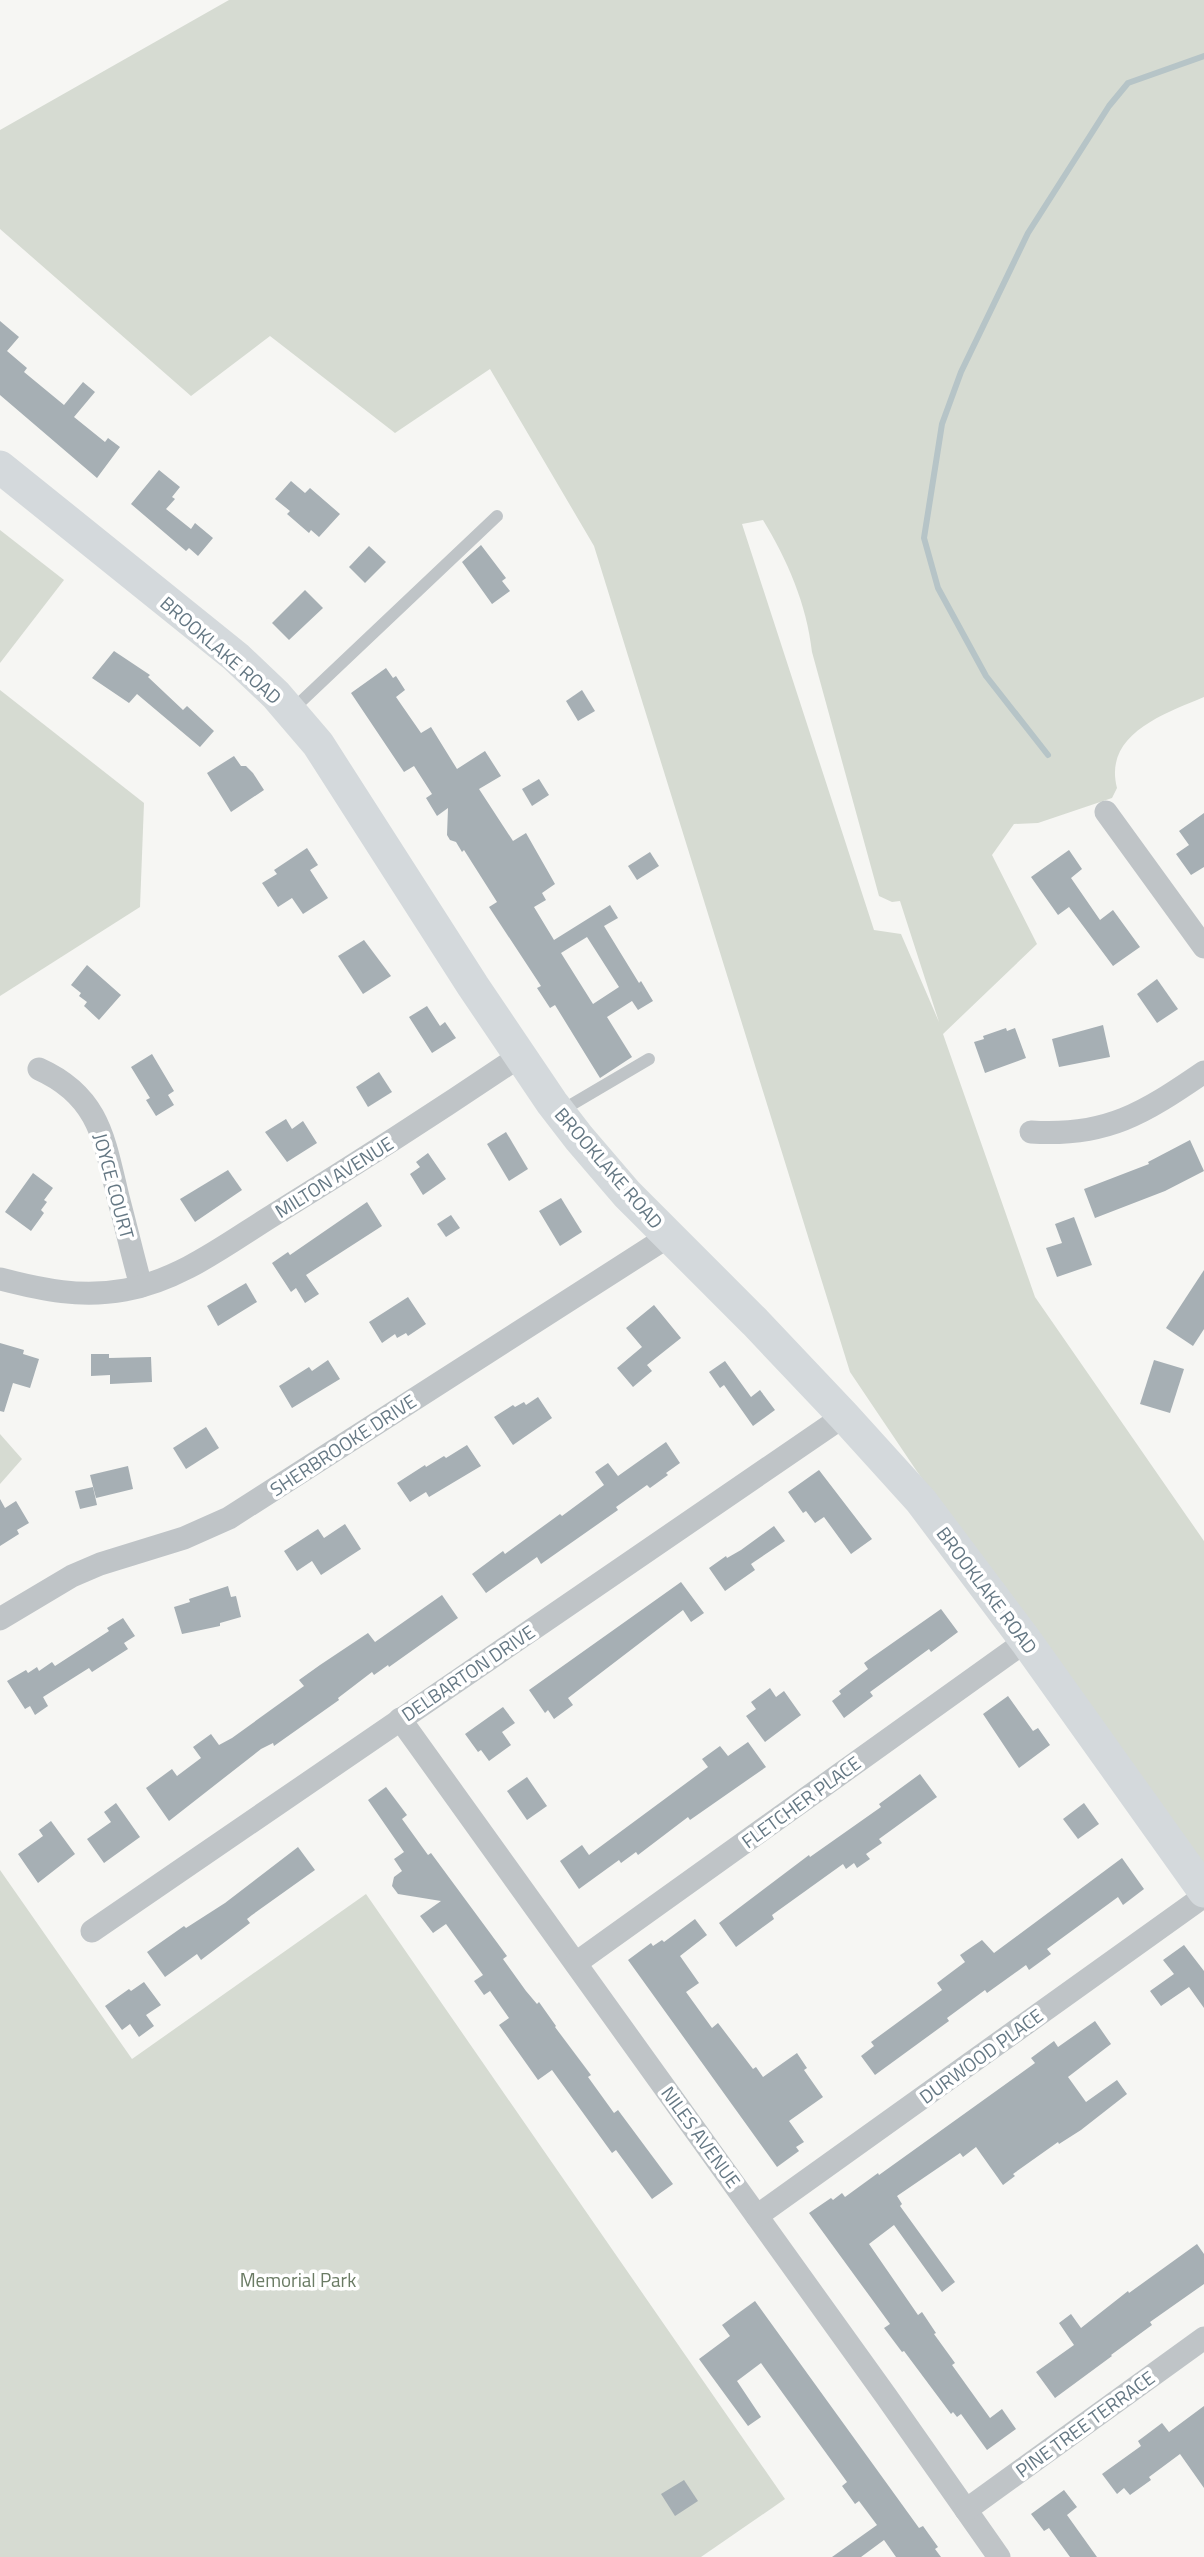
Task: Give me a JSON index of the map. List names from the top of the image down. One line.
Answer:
{"streets":{"street":["BROOKLAKE ROAD","MILTON AVENUE","JOYCE COURT","SHERBROOKE DRIVE","DELBARTON DRIVE","FLETCHER PLACE","DURWOOD PLACE","NILES AVENUE","PINE TREE TERRACE"]},"crossings":[["BROOKLAKE ROAD","MILTON AVENUE"],["BROOKLAKE ROAD","SHERBROOKE DRIVE"],["BROOKLAKE ROAD","DELBARTON DRIVE"],["BROOKLAKE ROAD","FLETCHER PLACE"],["BROOKLAKE ROAD","DURWOOD PLACE"],["MILTON AVENUE","JOYCE COURT"],["DELBARTON DRIVE","NILES AVENUE"],["FLETCHER PLACE","NILES AVENUE"],["DURWOOD PLACE","NILES AVENUE"],["NILES AVENUE","PINE TREE TERRACE"]],"parks":["Memorial Park"]}
